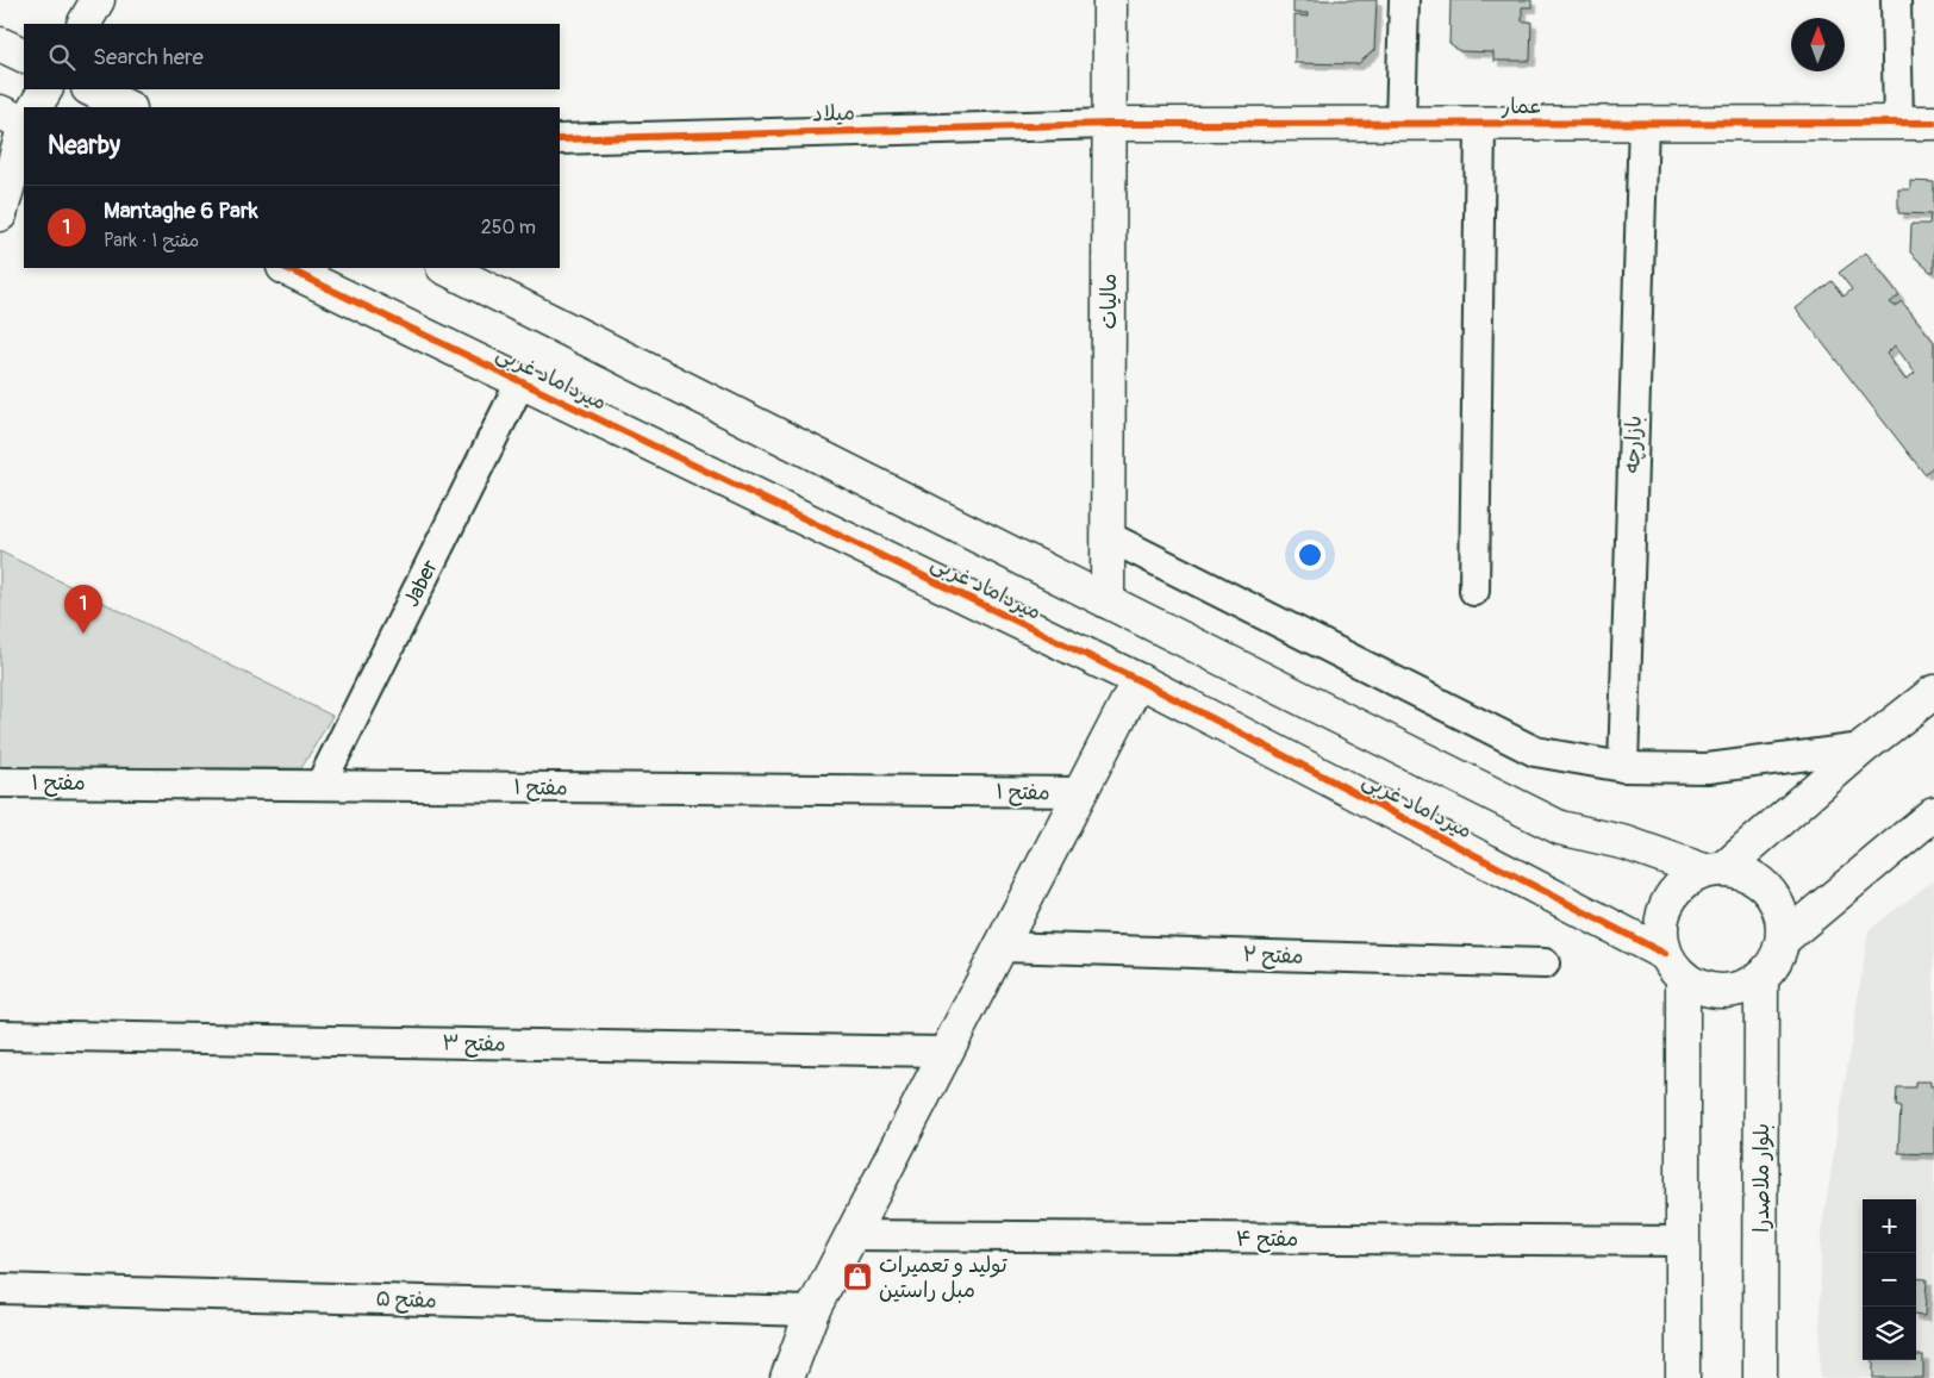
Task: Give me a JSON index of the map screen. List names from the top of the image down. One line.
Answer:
{"streets":{"street":["عمار","میلاد","مالیات","میرداماد غربی","بازارچه","Jaber","مفتح ۱","مفتح ۲","مفتح ۳","بلوار ملاصدرا","مفتح ۴","مفتح ۵"]},"crossings":[["عمار","میلاد"],["عمار","مالیات"],["عمار","بازارچه"],["میلاد","مالیات"],["مالیات","میرداماد غربی"],["میرداماد غربی","Jaber"],["میرداماد غربی","بلوار ملاصدرا"],["Jaber","مفتح ۱"]],"places":{"shop":["تولید و تعمیرات مبل راستین"]},"north":"top","page":{"search":"Search here","heading":"Nearby","list":[{"mark":"1","name":"Mantaghe 6 Park","note":"Park · مفتح ۱","value":"250 m"}],"pins":"1","map_buttons":["+","−"]}}
